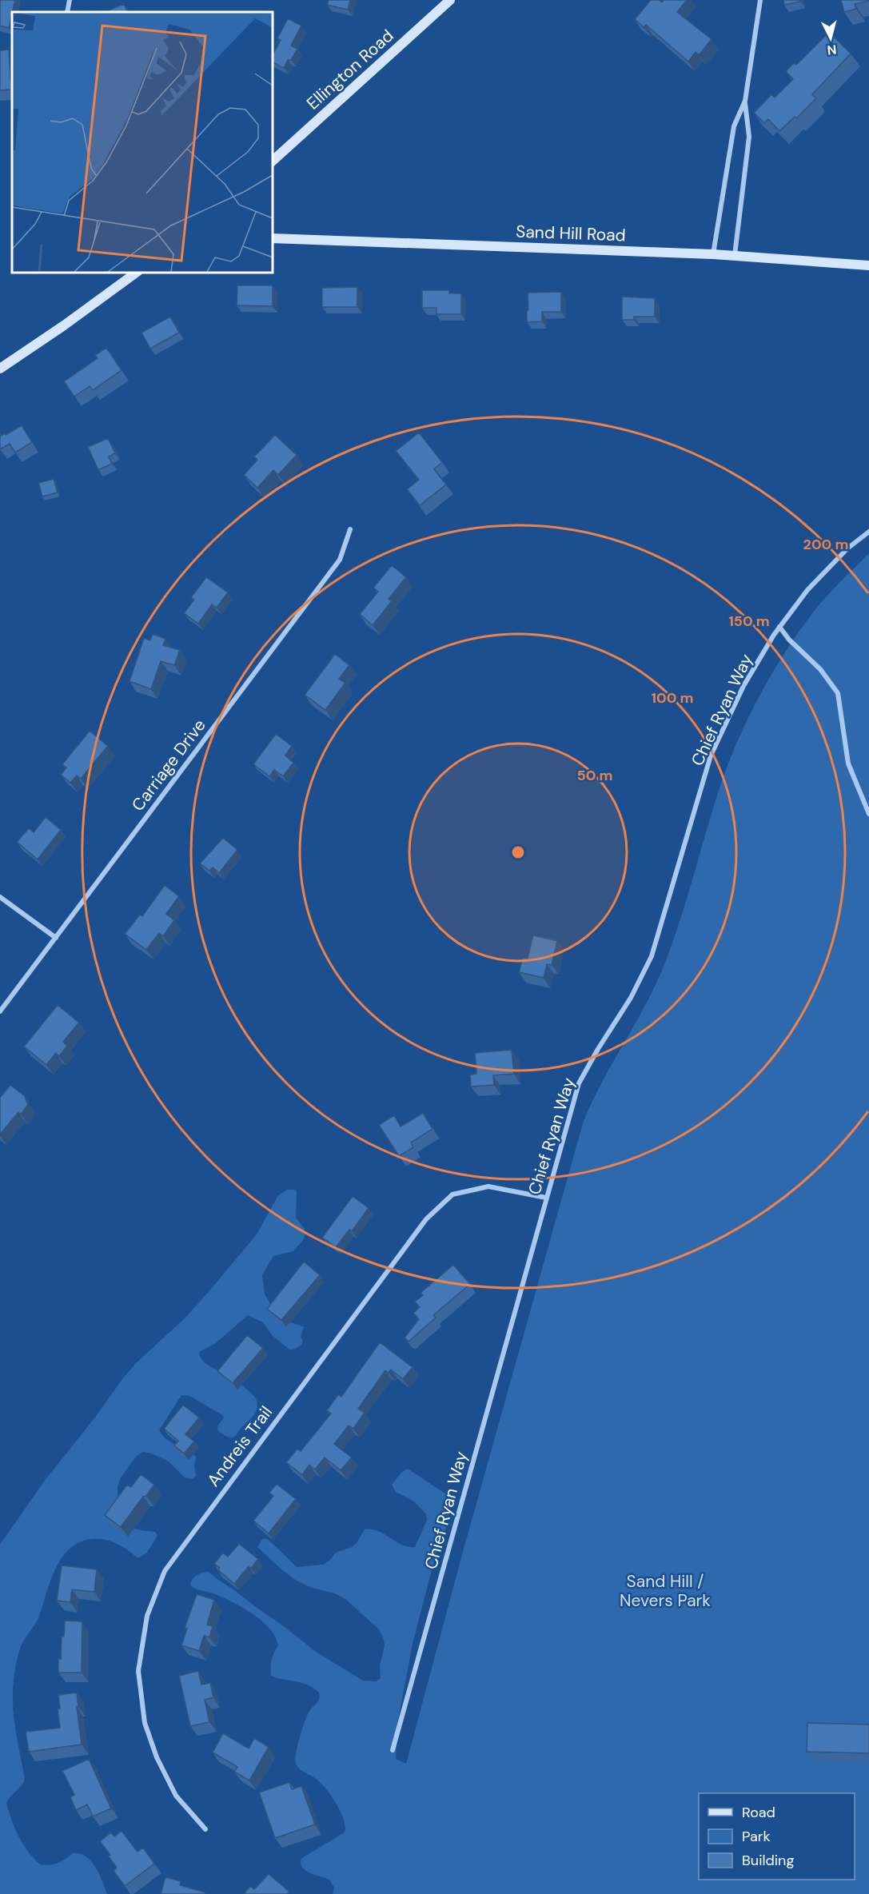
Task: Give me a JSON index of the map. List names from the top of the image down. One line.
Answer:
{"streets":{"street":["Ellington Road","Sand Hill Road","Chief Ryan Way","Carriage Drive","Andreis Trail"]},"crossings":[["Chief Ryan Way","Andreis Trail"]],"parks":["Sand Hill / Nevers Park"],"legend":["Road","Park","Building"],"north":"bottom","rings":["200 m","150 m","100 m","50 m"]}
